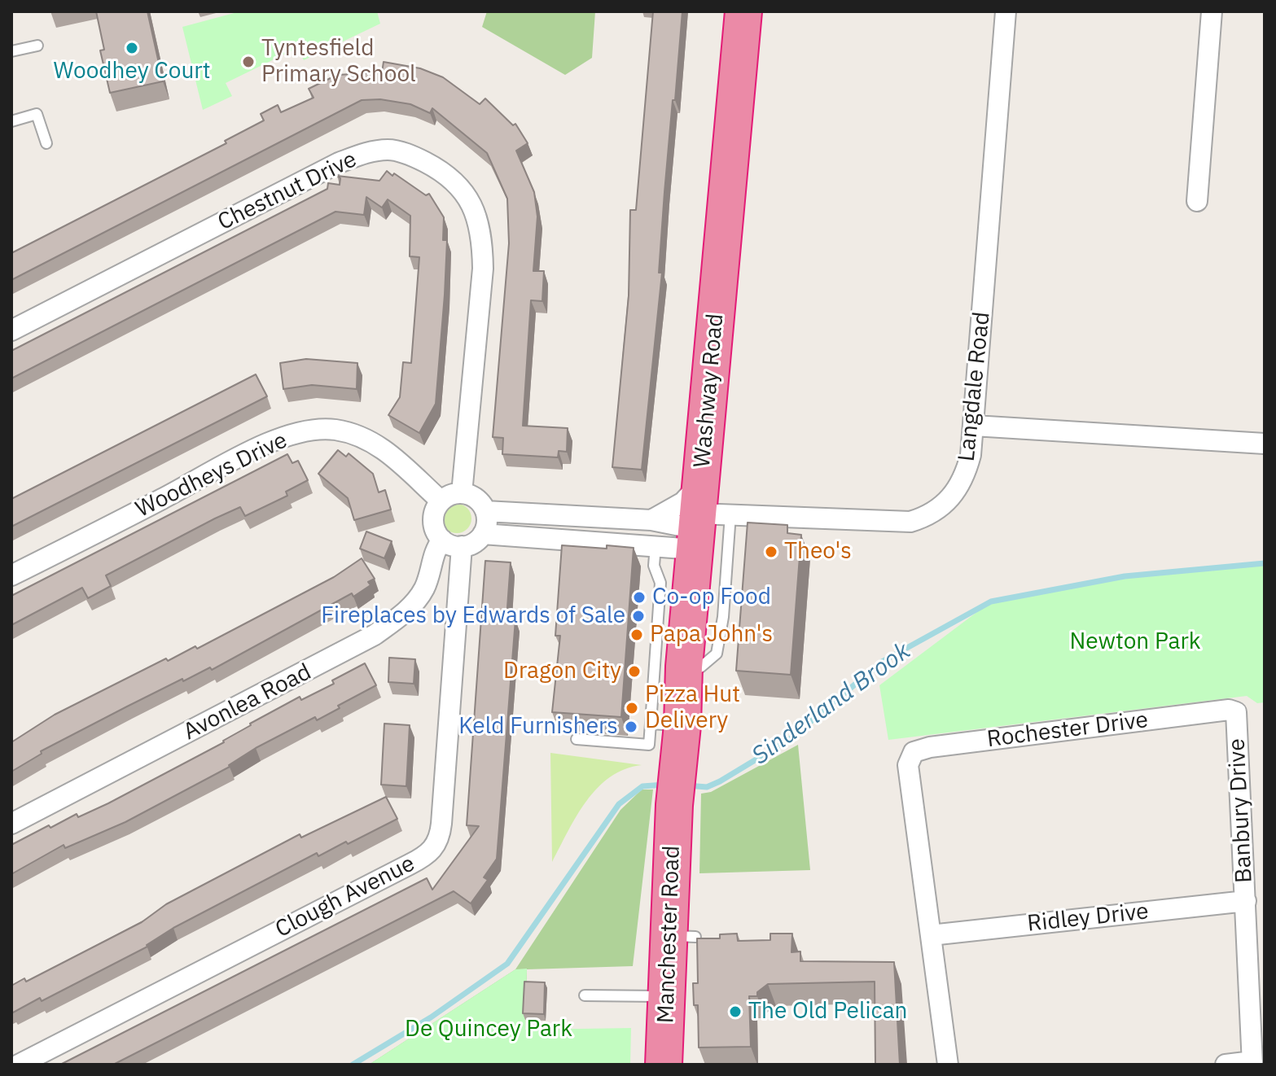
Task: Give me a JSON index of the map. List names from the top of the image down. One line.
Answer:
{"streets":{"highway":["Washway Road","Manchester Road"],"street":["Chestnut Drive","Langdale Road","Woodheys Drive","Avonlea Road","Rochester Drive","Banbury Drive","Clough Avenue","Ridley Drive"]},"crossings":[["Chestnut Drive","Woodheys Drive"],["Chestnut Drive","Avonlea Road"],["Chestnut Drive","Clough Avenue"],["Langdale Road","Washway Road"],["Washway Road","Manchester Road"],["Woodheys Drive","Avonlea Road"],["Woodheys Drive","Clough Avenue"],["Avonlea Road","Clough Avenue"],["Rochester Drive","Banbury Drive"],["Rochester Drive","Ridley Drive"],["Banbury Drive","Ridley Drive"]],"water":["Sinderland Brook"],"parks":["Newton Park","De Quincey Park"],"places":["Woodhey Court","Tyntesfield Primary School","Theo's","Co-op Food","Fireplaces by Edwards of Sale","Papa John's","Dragon City","Pizza Hut Delivery","Keld Furnishers","The Old Pelican"]}
